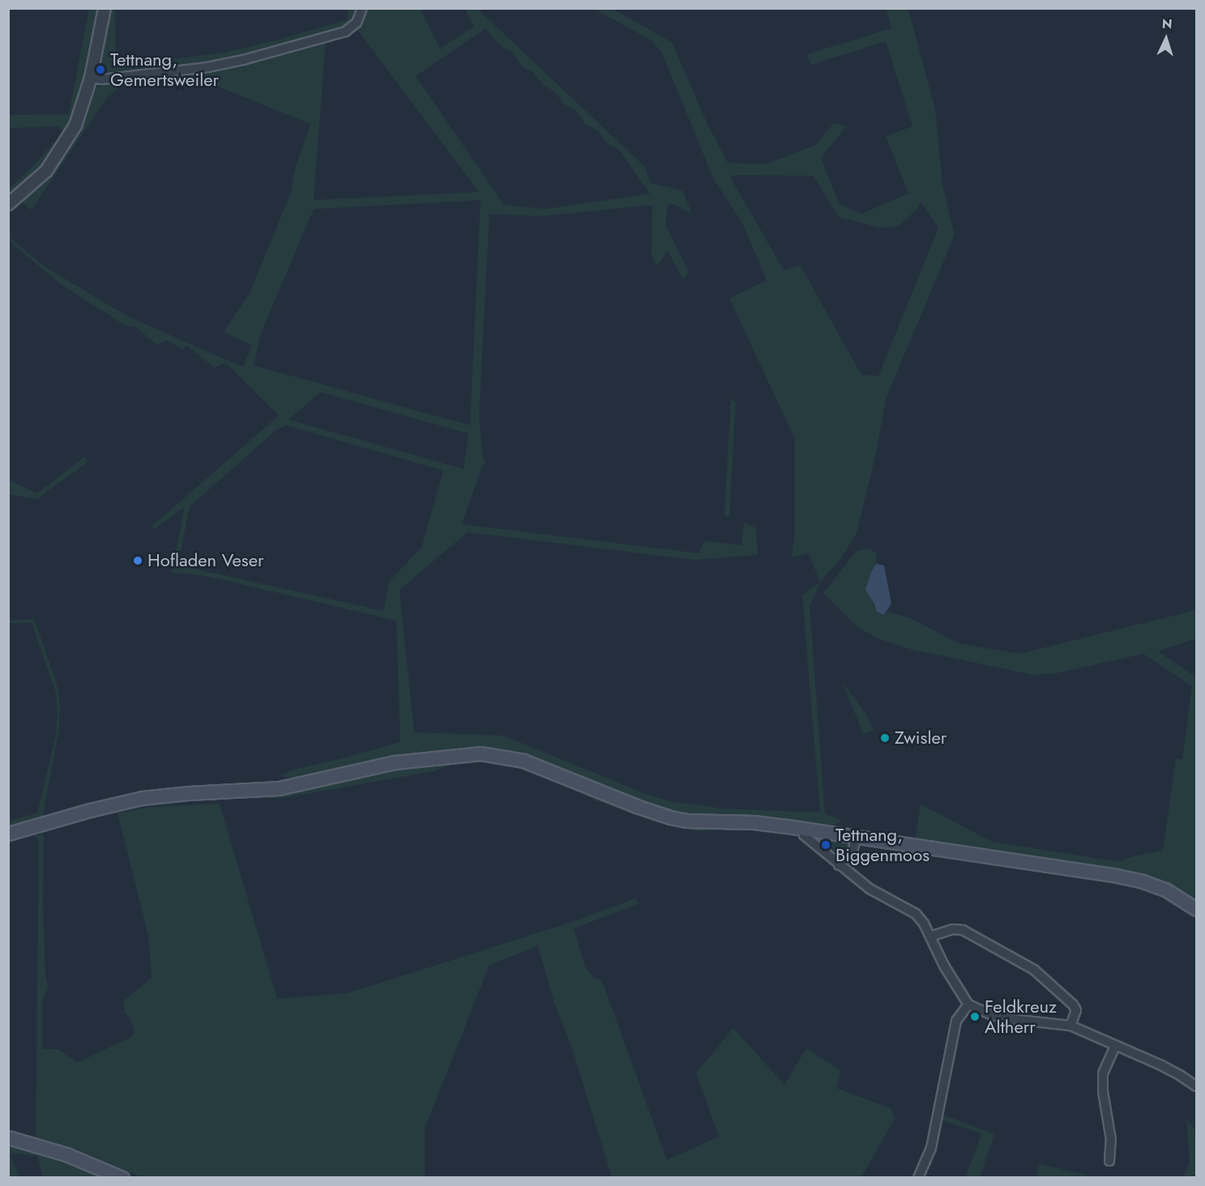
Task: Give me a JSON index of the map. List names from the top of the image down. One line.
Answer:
{"places":["Tettnang, Gemertsweiler","Hofladen Veser","Zwisler","Tettnang, Biggenmoos","Feldkreuz Altherr"],"north":"top"}
